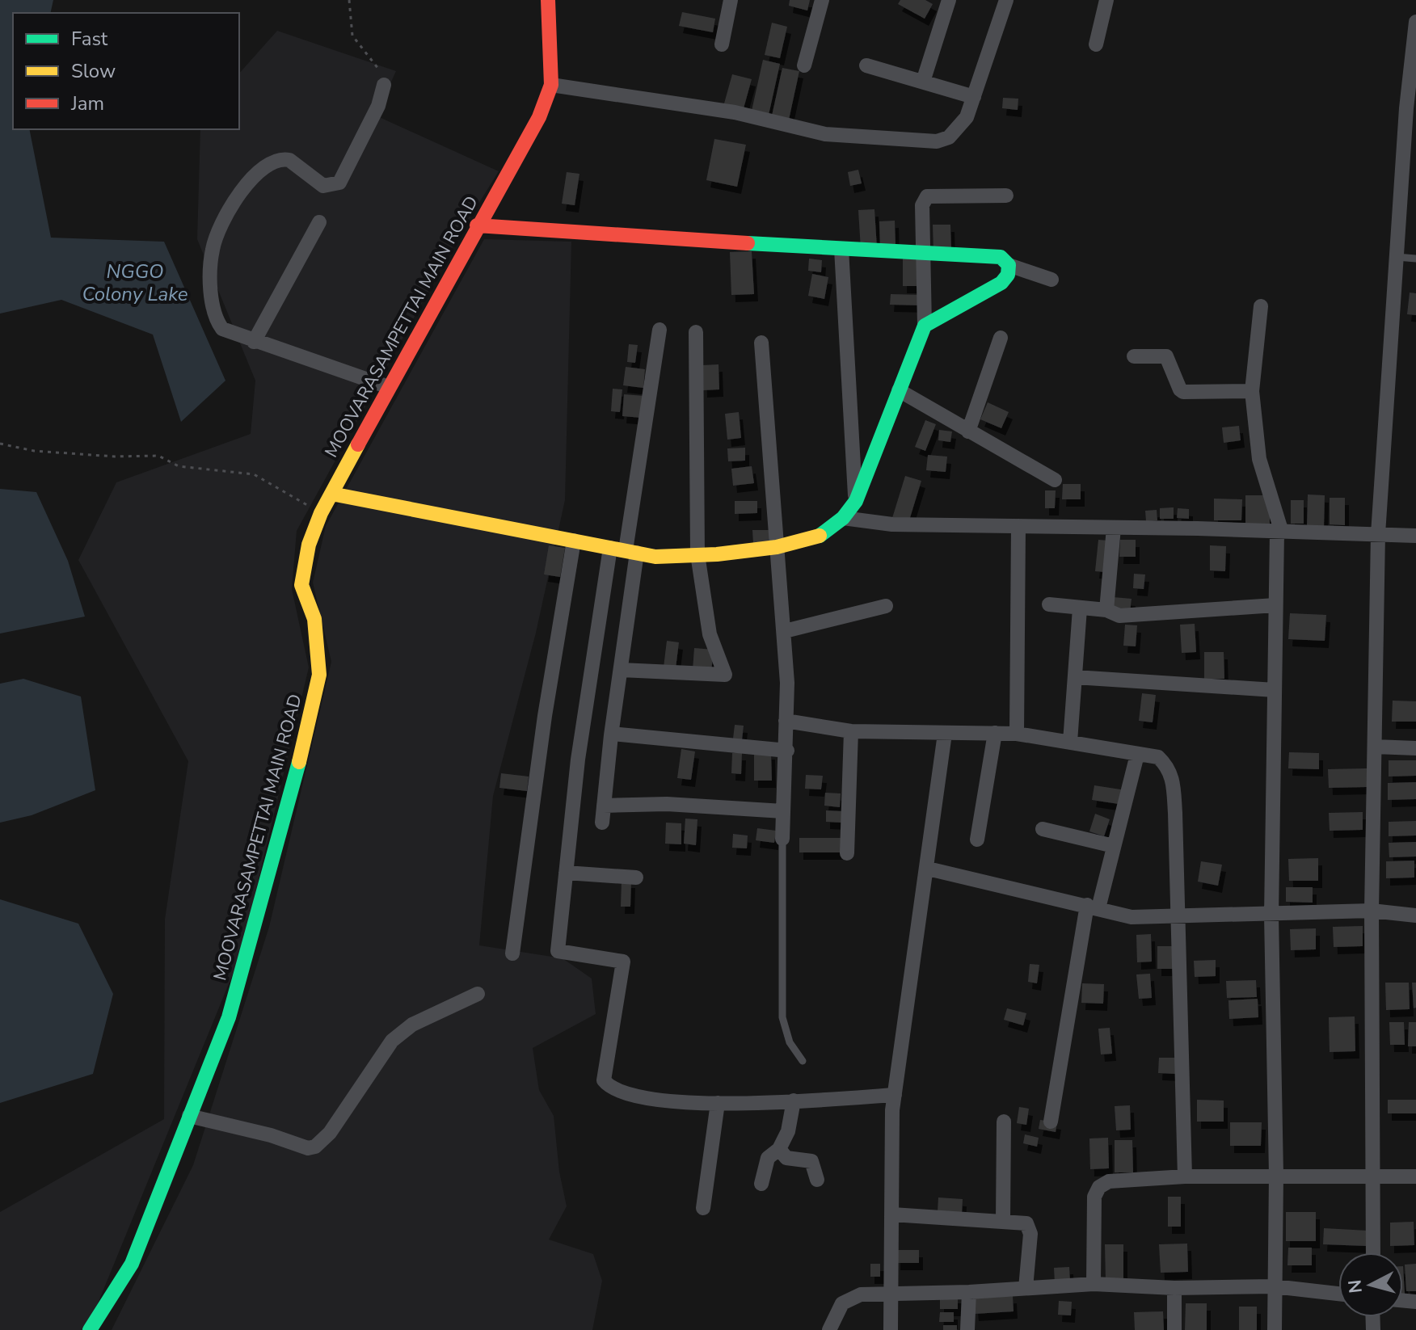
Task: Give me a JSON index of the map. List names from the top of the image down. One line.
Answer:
{"streets":{"street":["MOOVARASAMPETTAI MAIN ROAD"]},"water":["NGGO Colony Lake"],"legend":["Fast","Slow","Jam"],"north":"left"}
